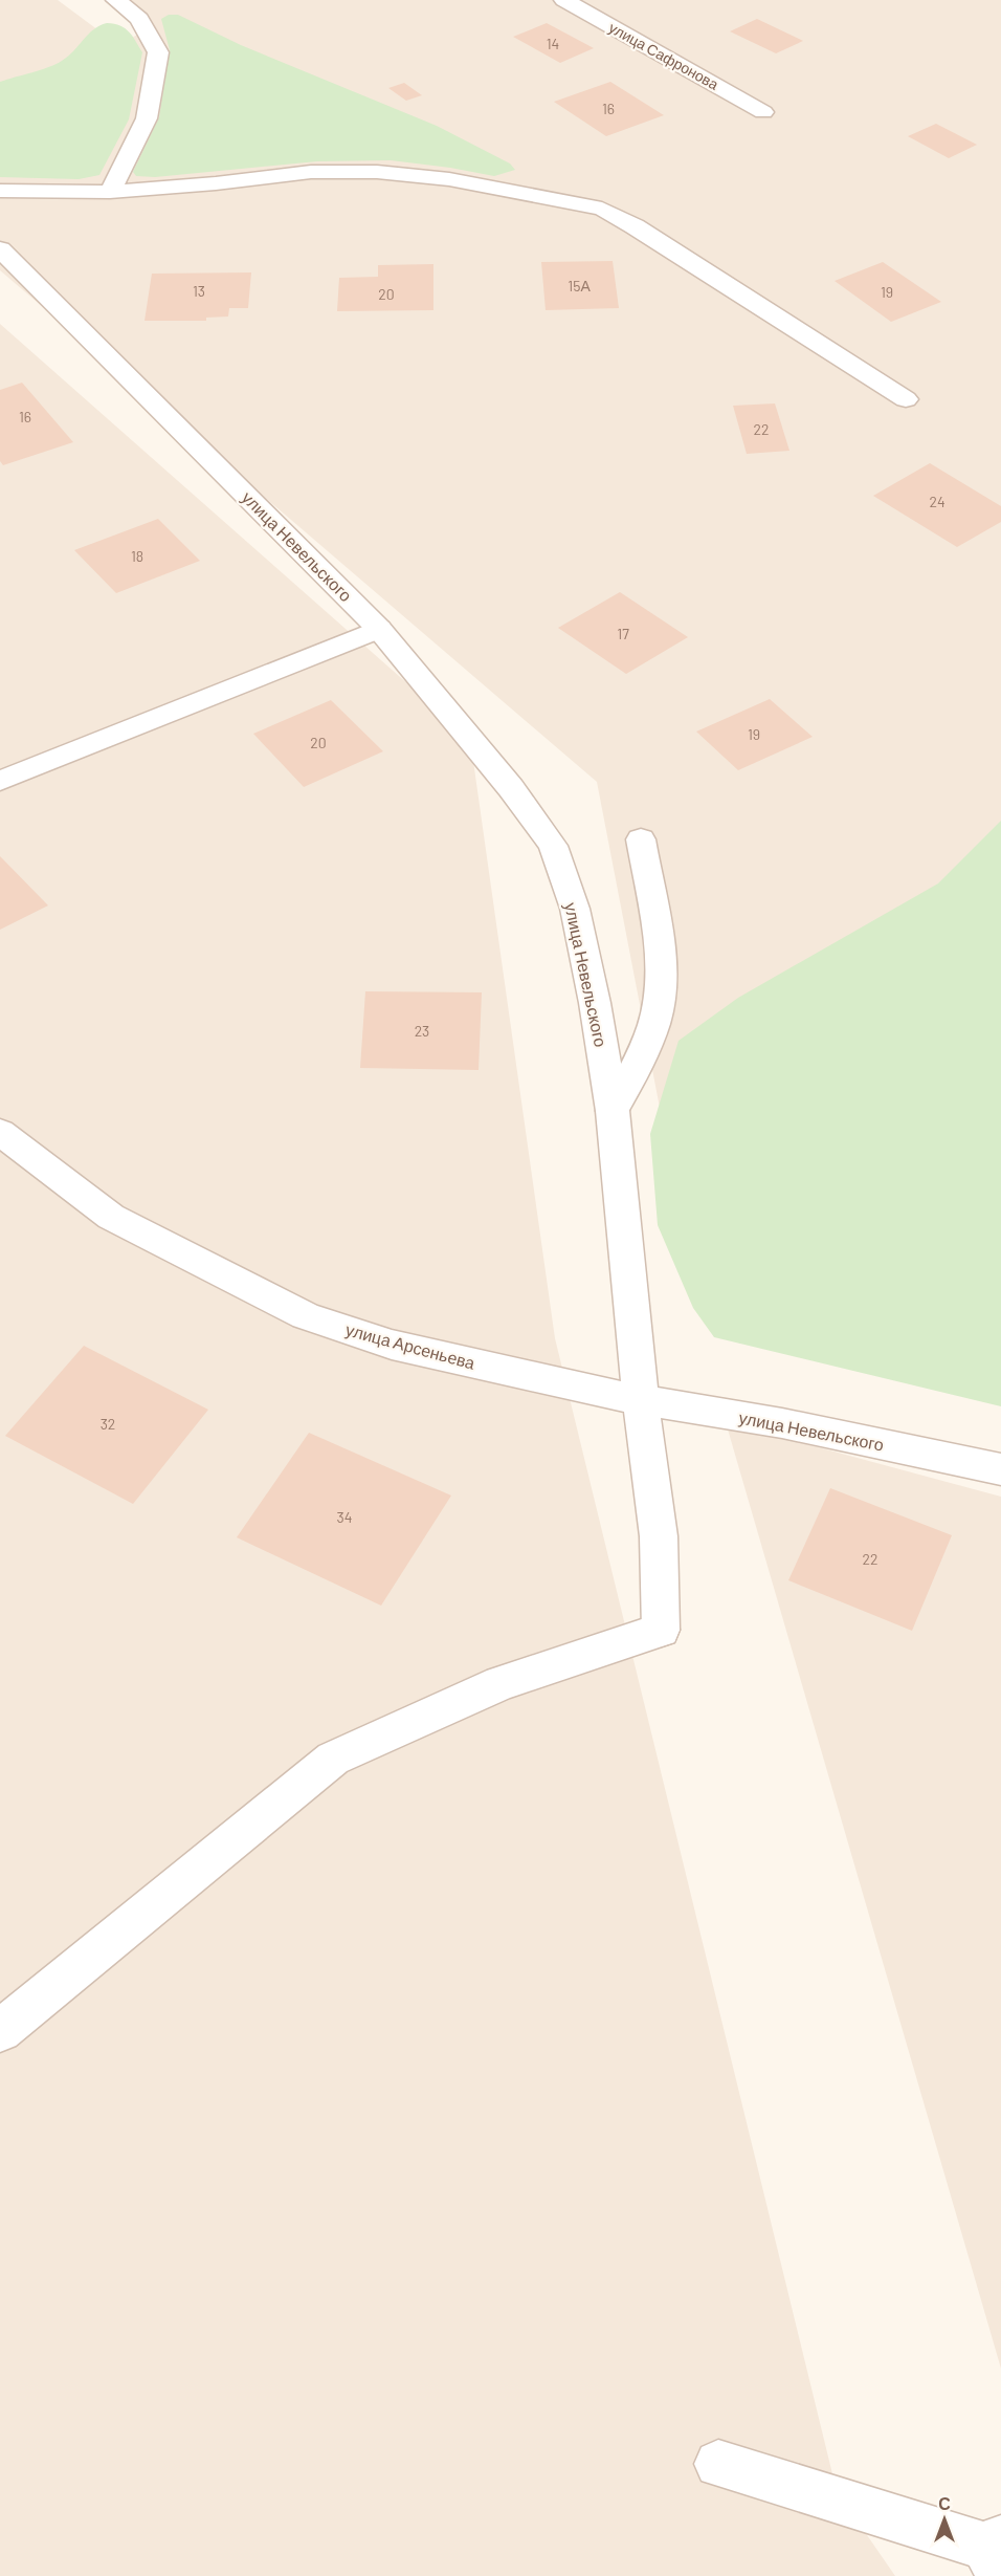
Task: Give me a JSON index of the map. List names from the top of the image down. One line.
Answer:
{"streets":{"street":["улица Сафронова","улица Невельского","улица Арсеньева"]},"crossings":[["улица Невельского","улица Арсеньева"]],"house_numbers":["14","16","15А","13","19","20","16","22","24","18","17","19","20","23","32","34","22"],"north":"top"}
